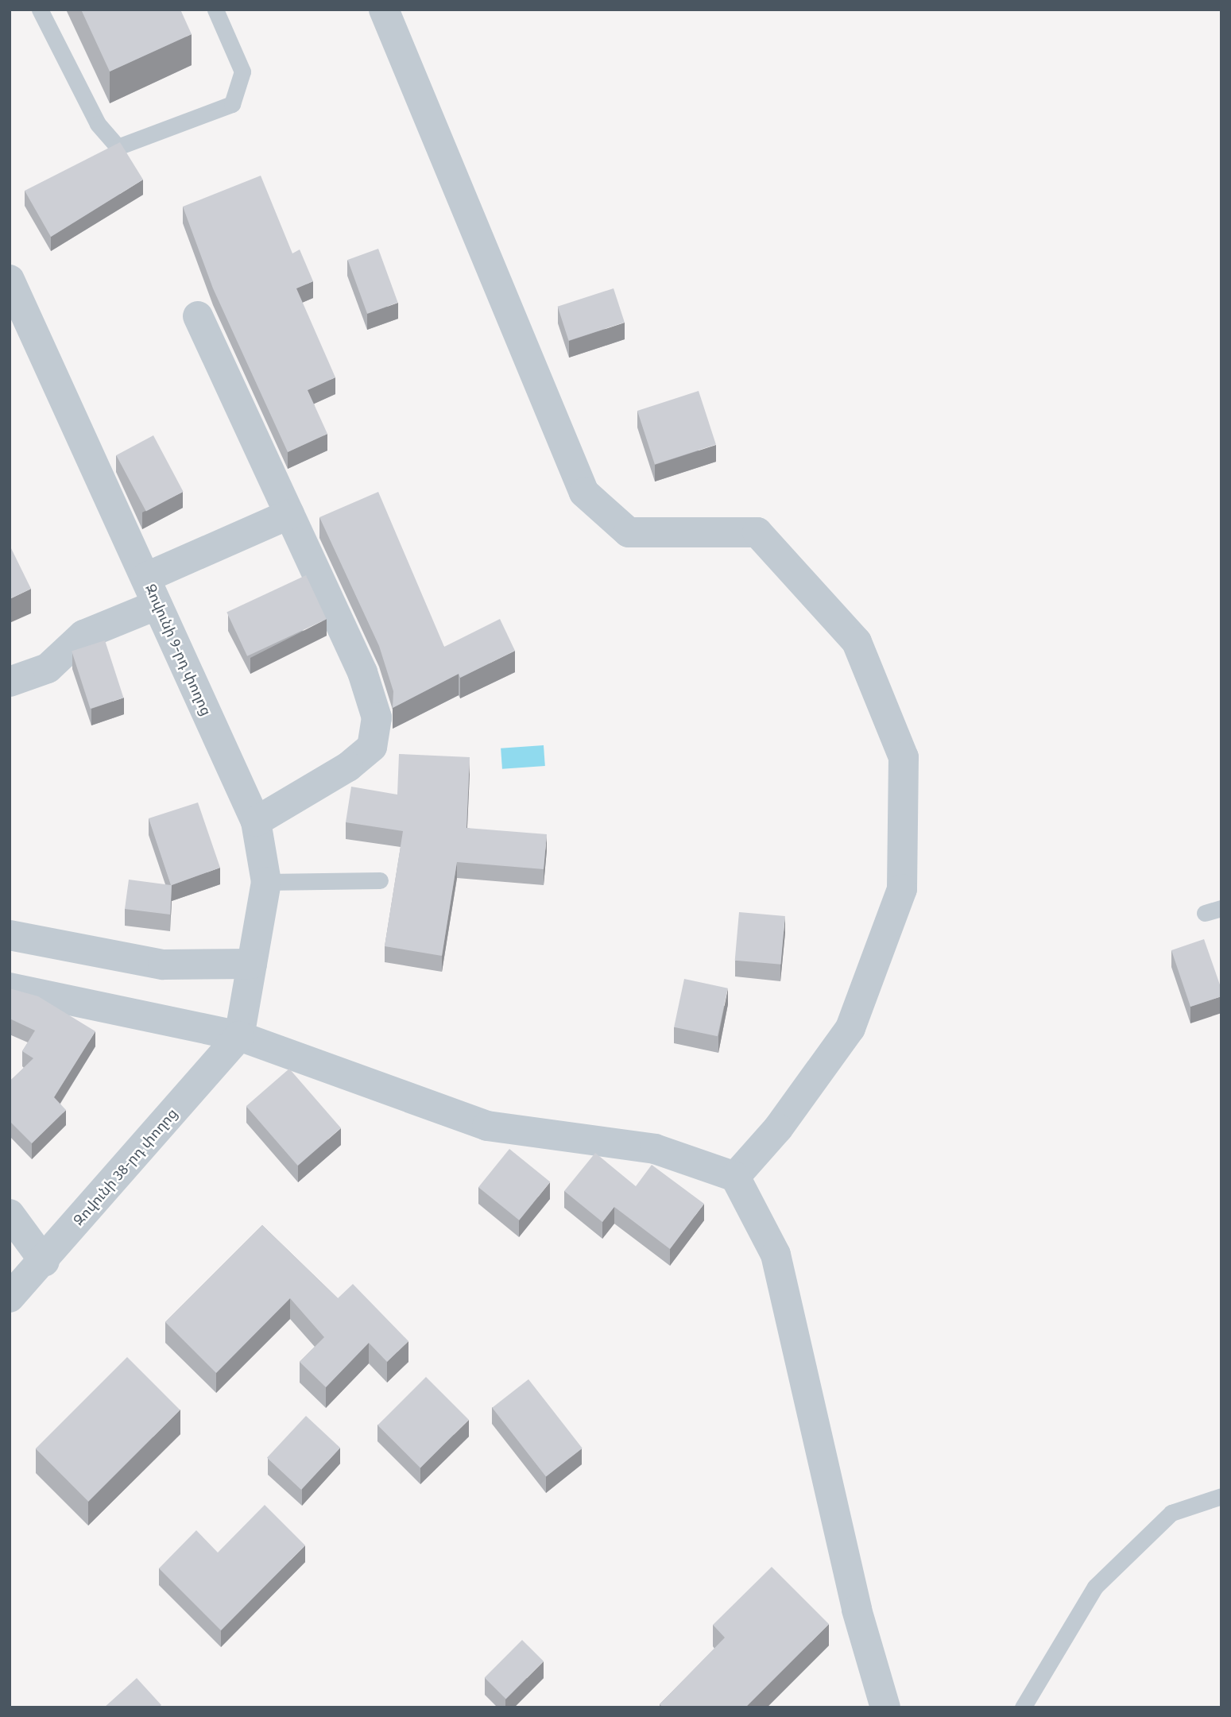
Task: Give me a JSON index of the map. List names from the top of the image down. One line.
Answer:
{"streets":{"street":["Զովունի 9-րդ փողոց","Զովունի 38-րդ փողոց"]},"crossings":[["Զովունի 9-րդ փողոց","Զովունի 38-րդ փողոց"]]}
